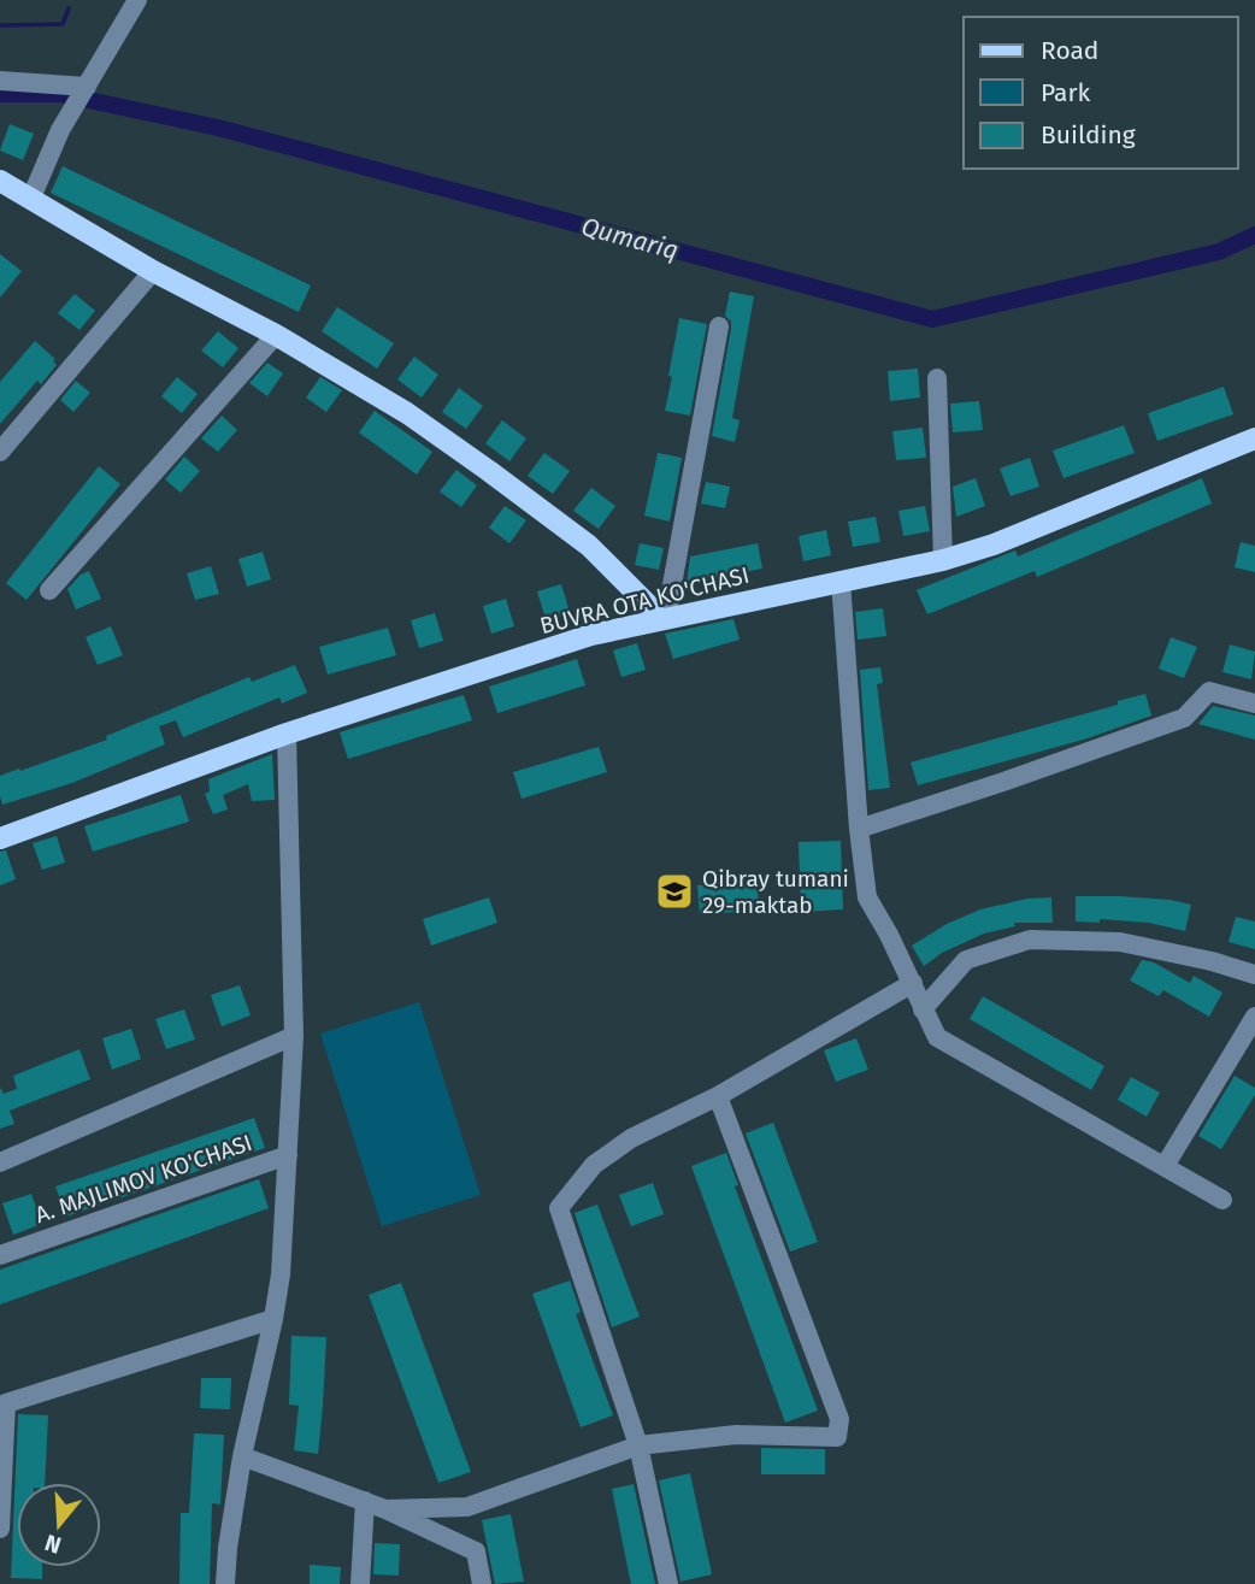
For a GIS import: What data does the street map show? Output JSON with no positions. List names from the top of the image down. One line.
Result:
{"streets":{"main road":["BUVRA OTA KO'CHASI"],"street":["A. MAJLIMOV KO'CHASI"]},"crossings":[["BUVRA OTA KO'CHASI","A. MAJLIMOV KO'CHASI"]],"water":["Qumariq"],"places":{"school or university":["Qibray tumani 29-maktab"]},"legend":["Road","Park","Building"],"north":"bottom"}
